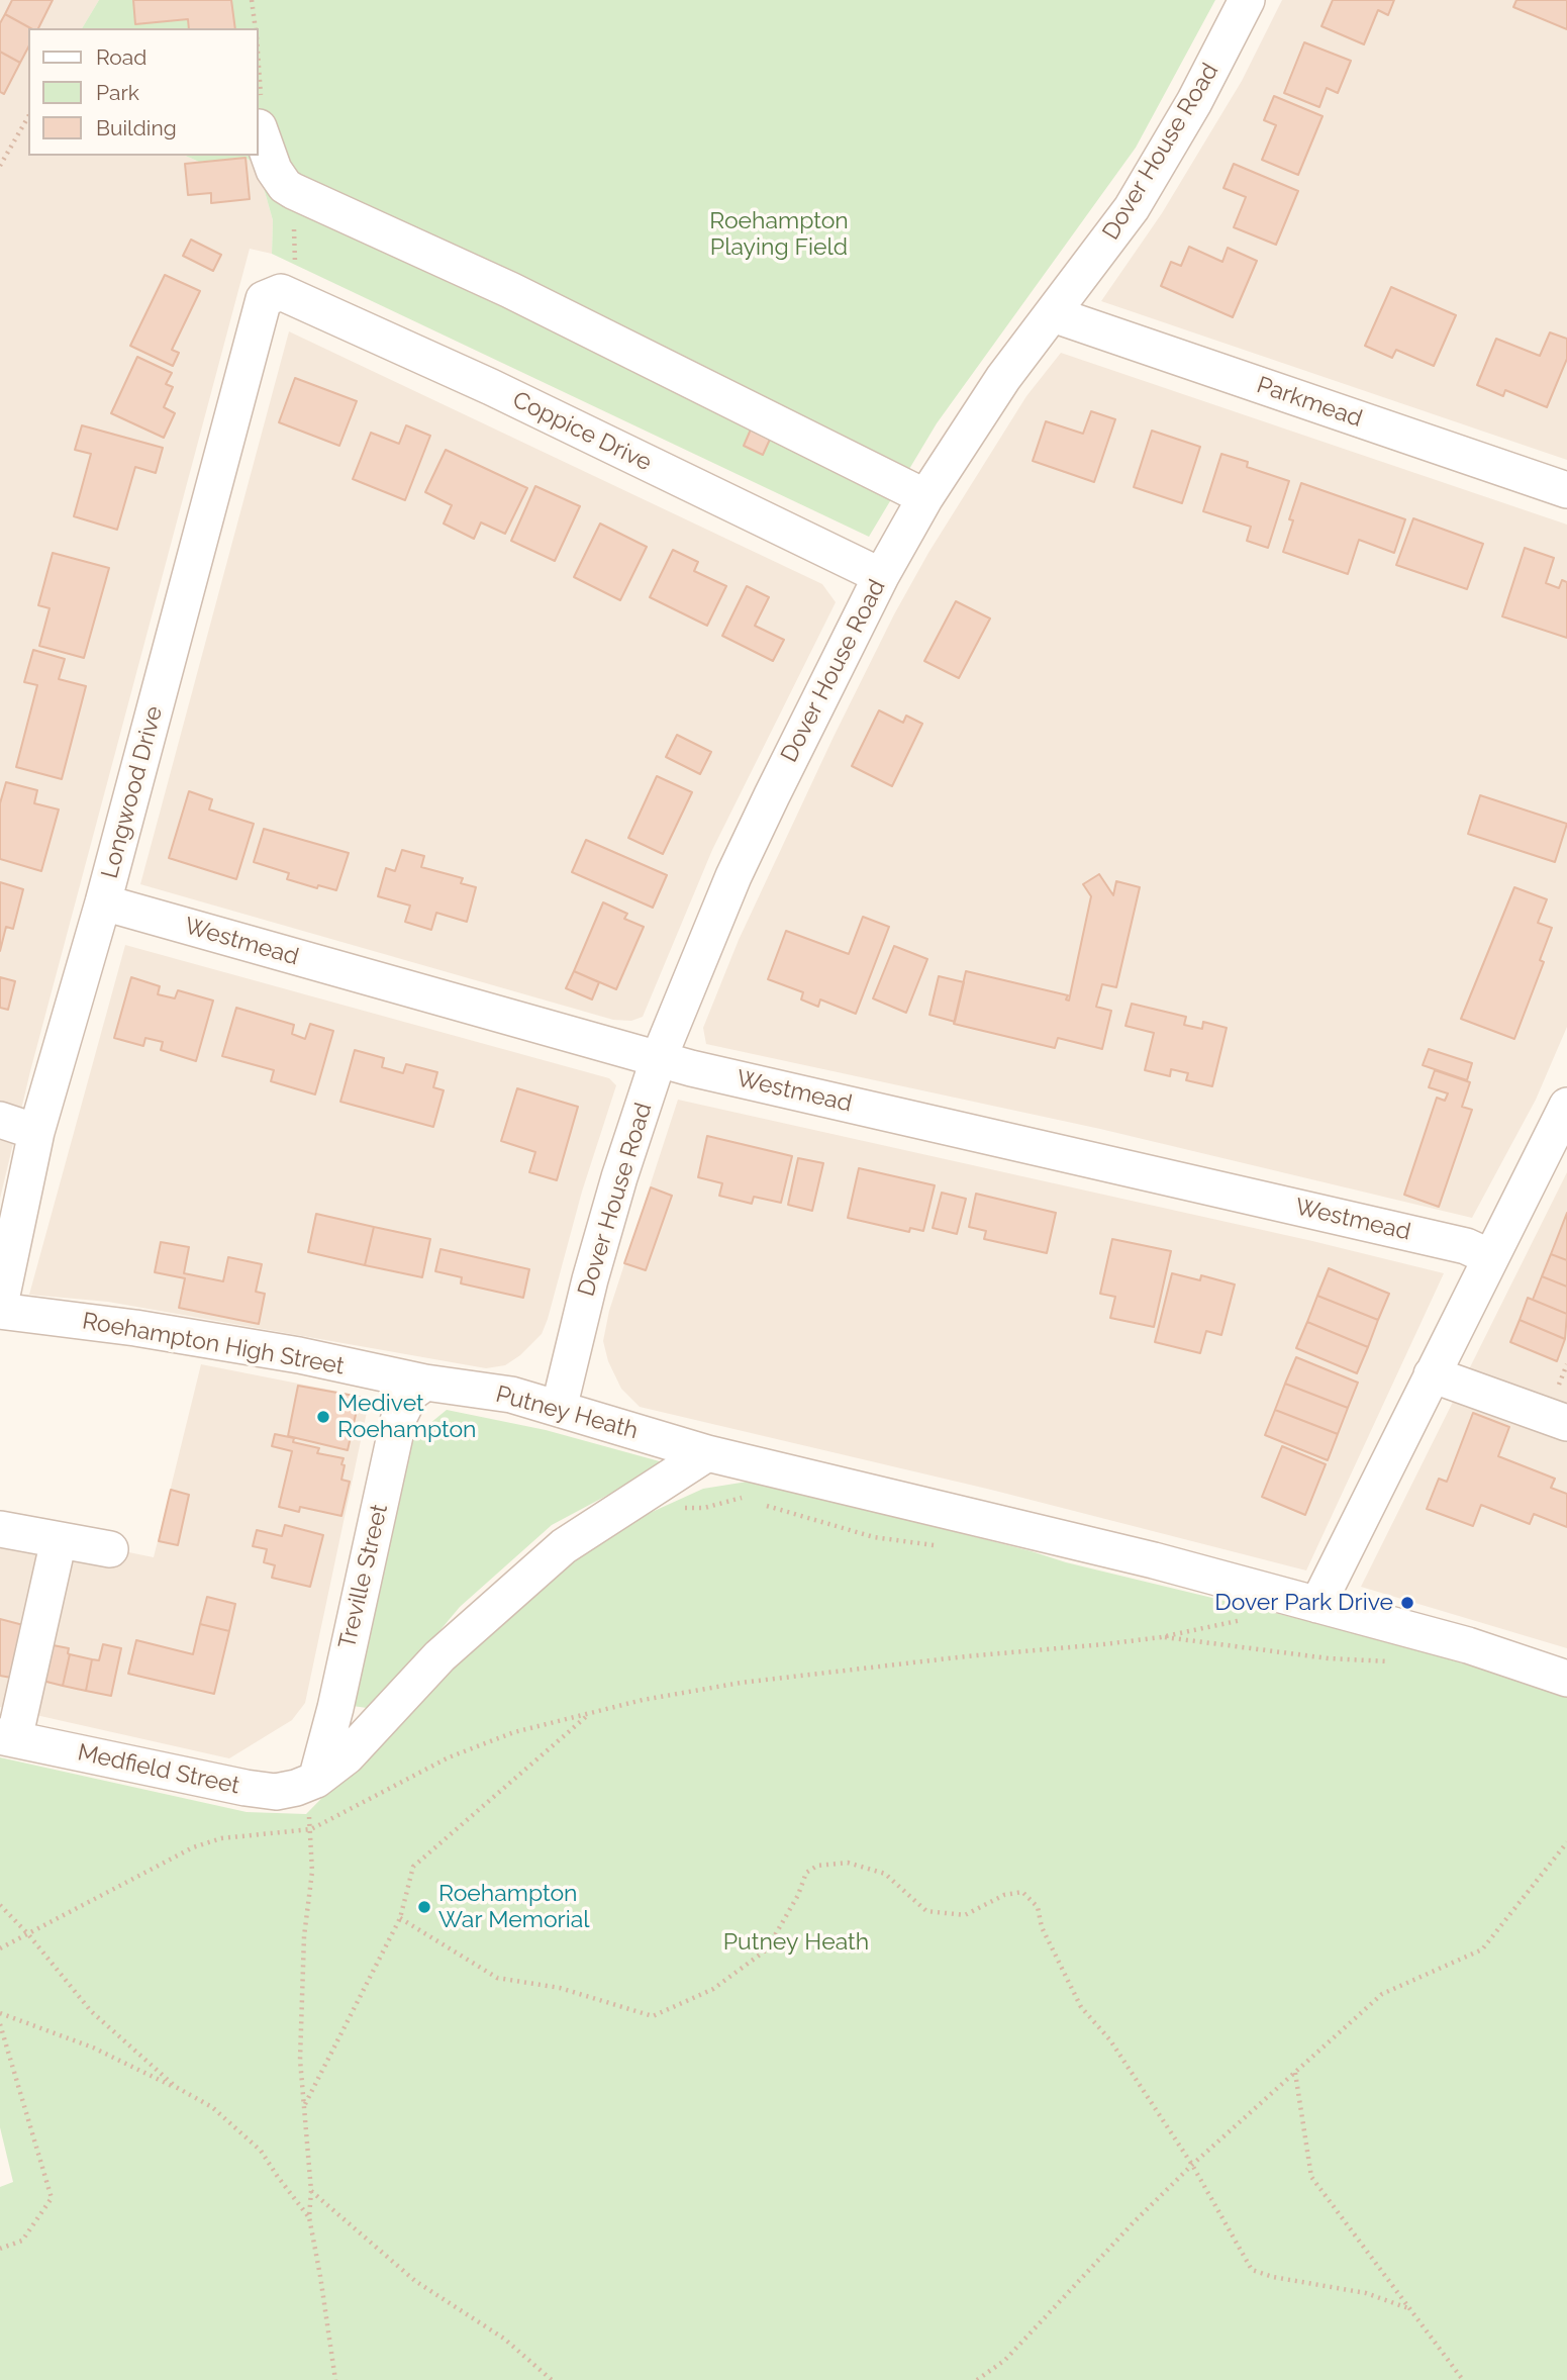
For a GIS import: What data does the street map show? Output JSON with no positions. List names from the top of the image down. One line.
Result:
{"streets":{"street":["Dover House Road","Parkmead","Coppice Drive","Longwood Drive","Westmead","Roehampton High Street","Putney Heath","Treville Street","Medfield Street"]},"crossings":[["Dover House Road","Parkmead"],["Dover House Road","Coppice Drive"],["Dover House Road","Westmead"],["Dover House Road","Putney Heath"],["Coppice Drive","Longwood Drive"],["Longwood Drive","Westmead"],["Roehampton High Street","Putney Heath"],["Roehampton High Street","Treville Street"],["Putney Heath","Treville Street"],["Putney Heath","Medfield Street"],["Treville Street","Medfield Street"]],"parks":["Roehampton Playing Field","Putney Heath"],"places":["Medivet Roehampton","Dover Park Drive","Roehampton War Memorial"],"legend":["Road","Park","Building"]}
